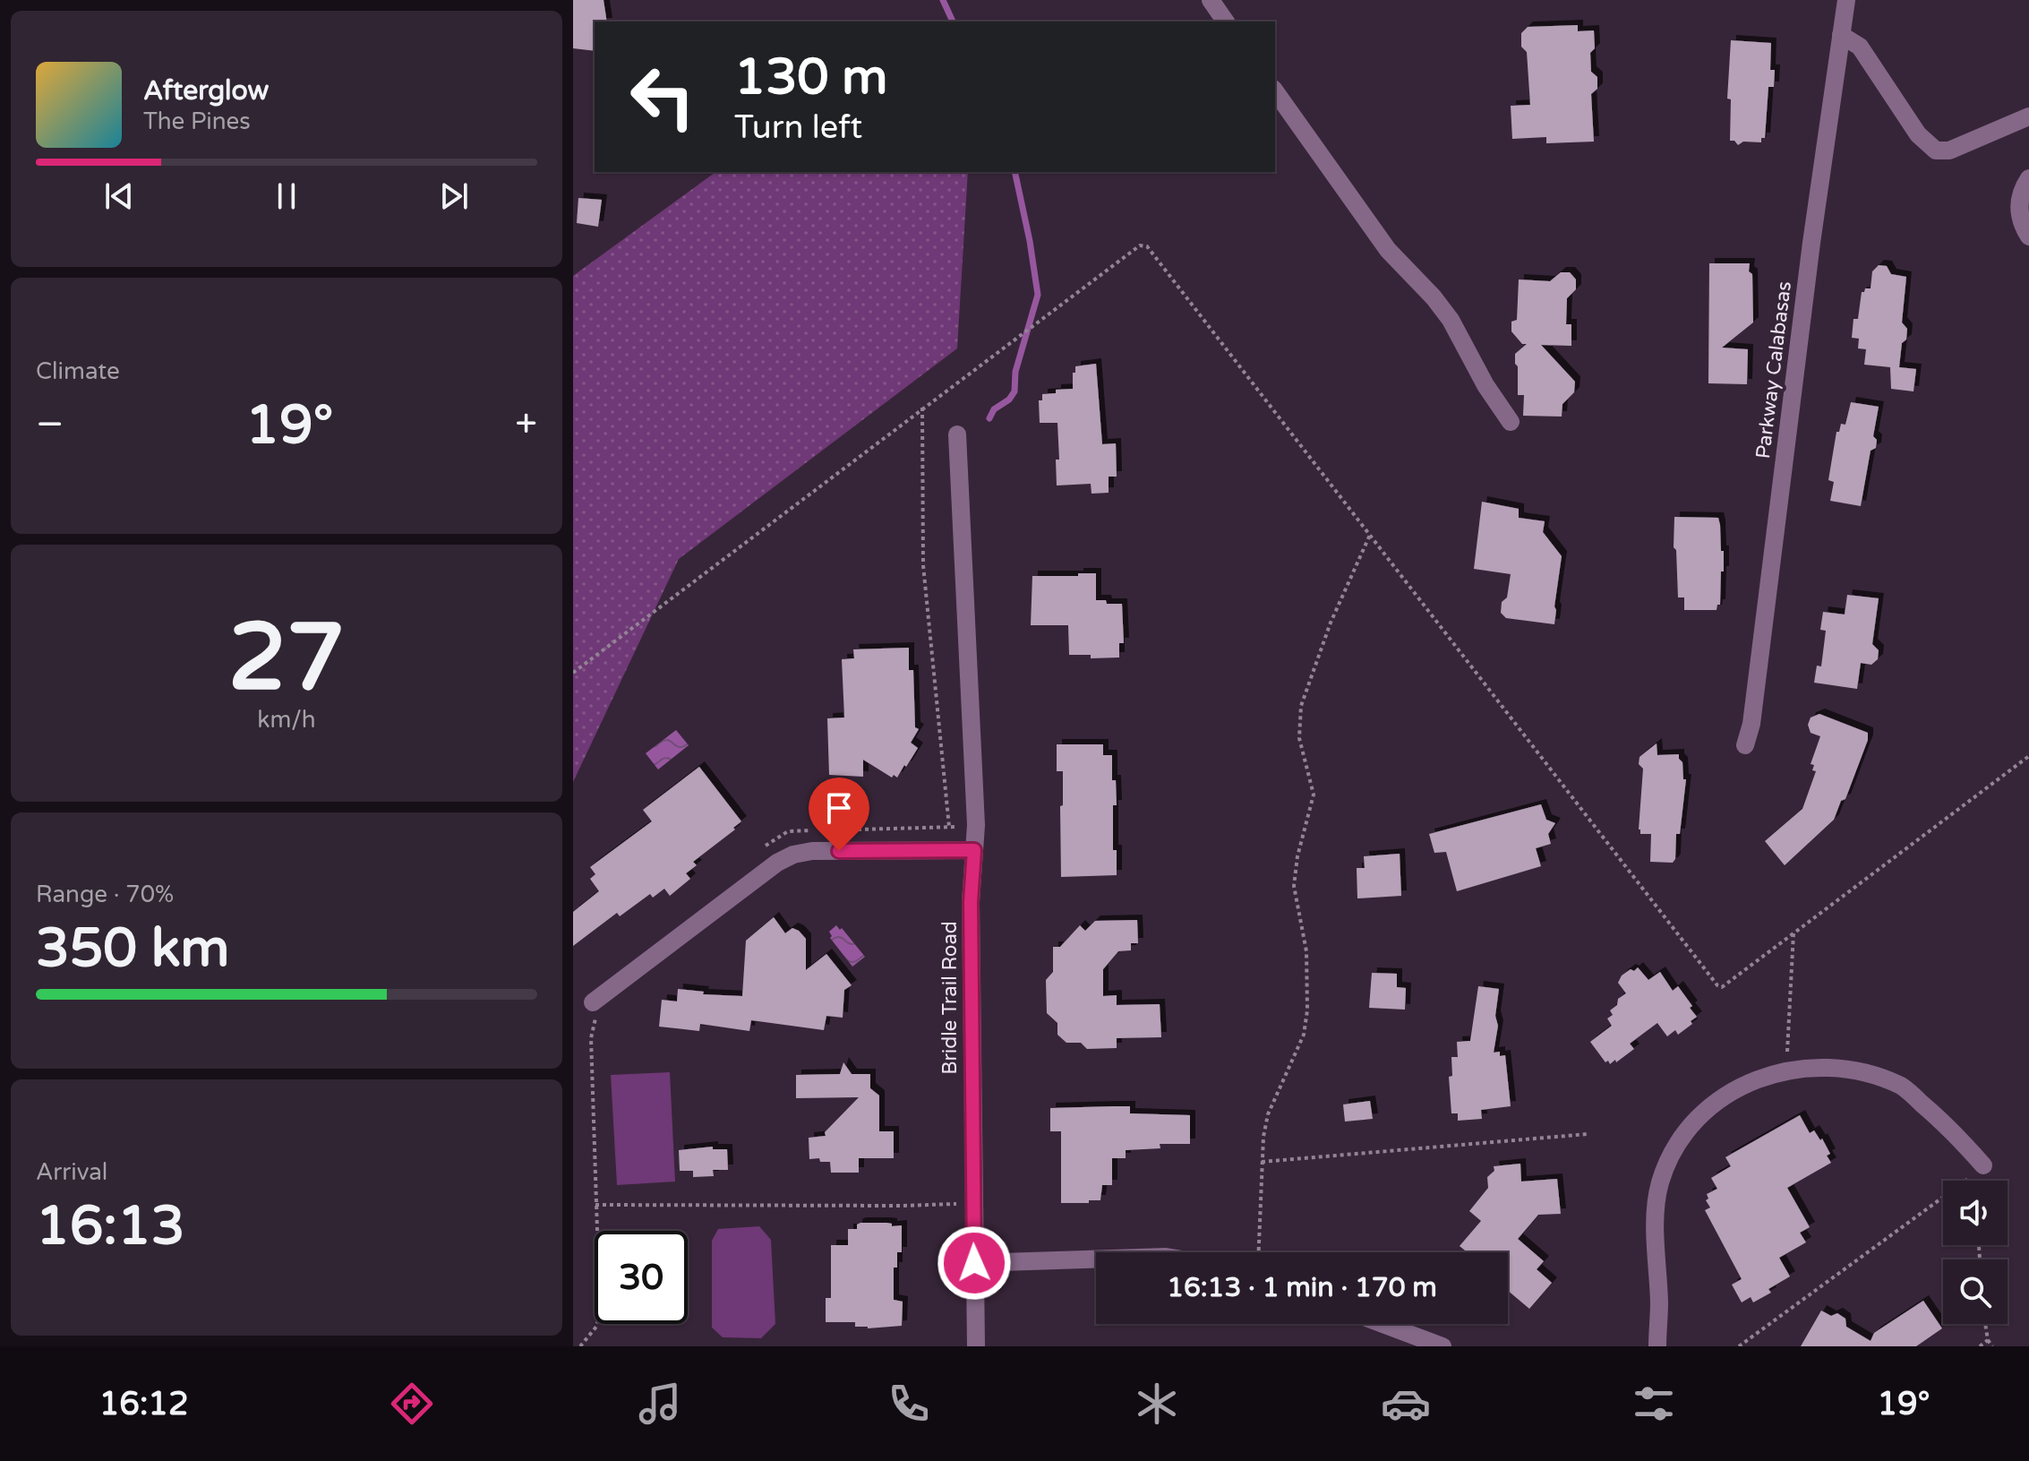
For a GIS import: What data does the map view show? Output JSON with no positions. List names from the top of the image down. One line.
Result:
{"streets":{"street":["Parkway Calabasas","Bridle Trail Road"]},"page":{"turn":["130 m","Turn left"],"song":["Afterglow","The Pines"],"tile":["Climate",["27","km/h"],["Range · 70%","350 km"],["Arrival","16:13"]],"heat":["−","19°","+"],"limit":"30","trip":"16:13 · 1 min · 170 m","tabs":["16:12","19°"]}}
